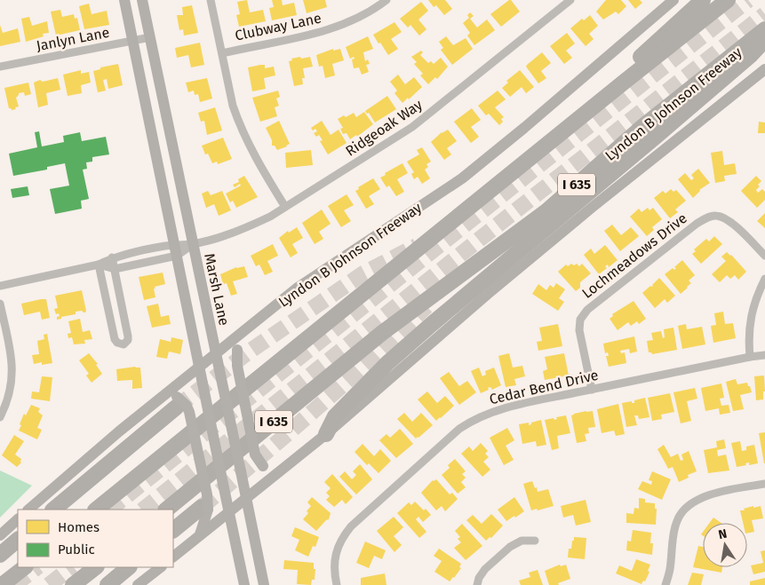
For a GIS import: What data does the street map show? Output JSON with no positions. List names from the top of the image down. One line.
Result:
{"streets":{"highway":["Lyndon B Johnson Freeway","I 635"],"main road":["Marsh Lane"],"street":["Clubway Lane","Janlyn Lane","Ridgeoak Way","Lochmeadows Drive","Cedar Bend Drive"]},"crossings":[["Janlyn Lane","Marsh Lane"],["Lyndon B Johnson Freeway","Marsh Lane"],["Ridgeoak Way","Marsh Lane"],["Lochmeadows Drive","Cedar Bend Drive"]],"legend":["Homes","Public"],"north":"top"}
